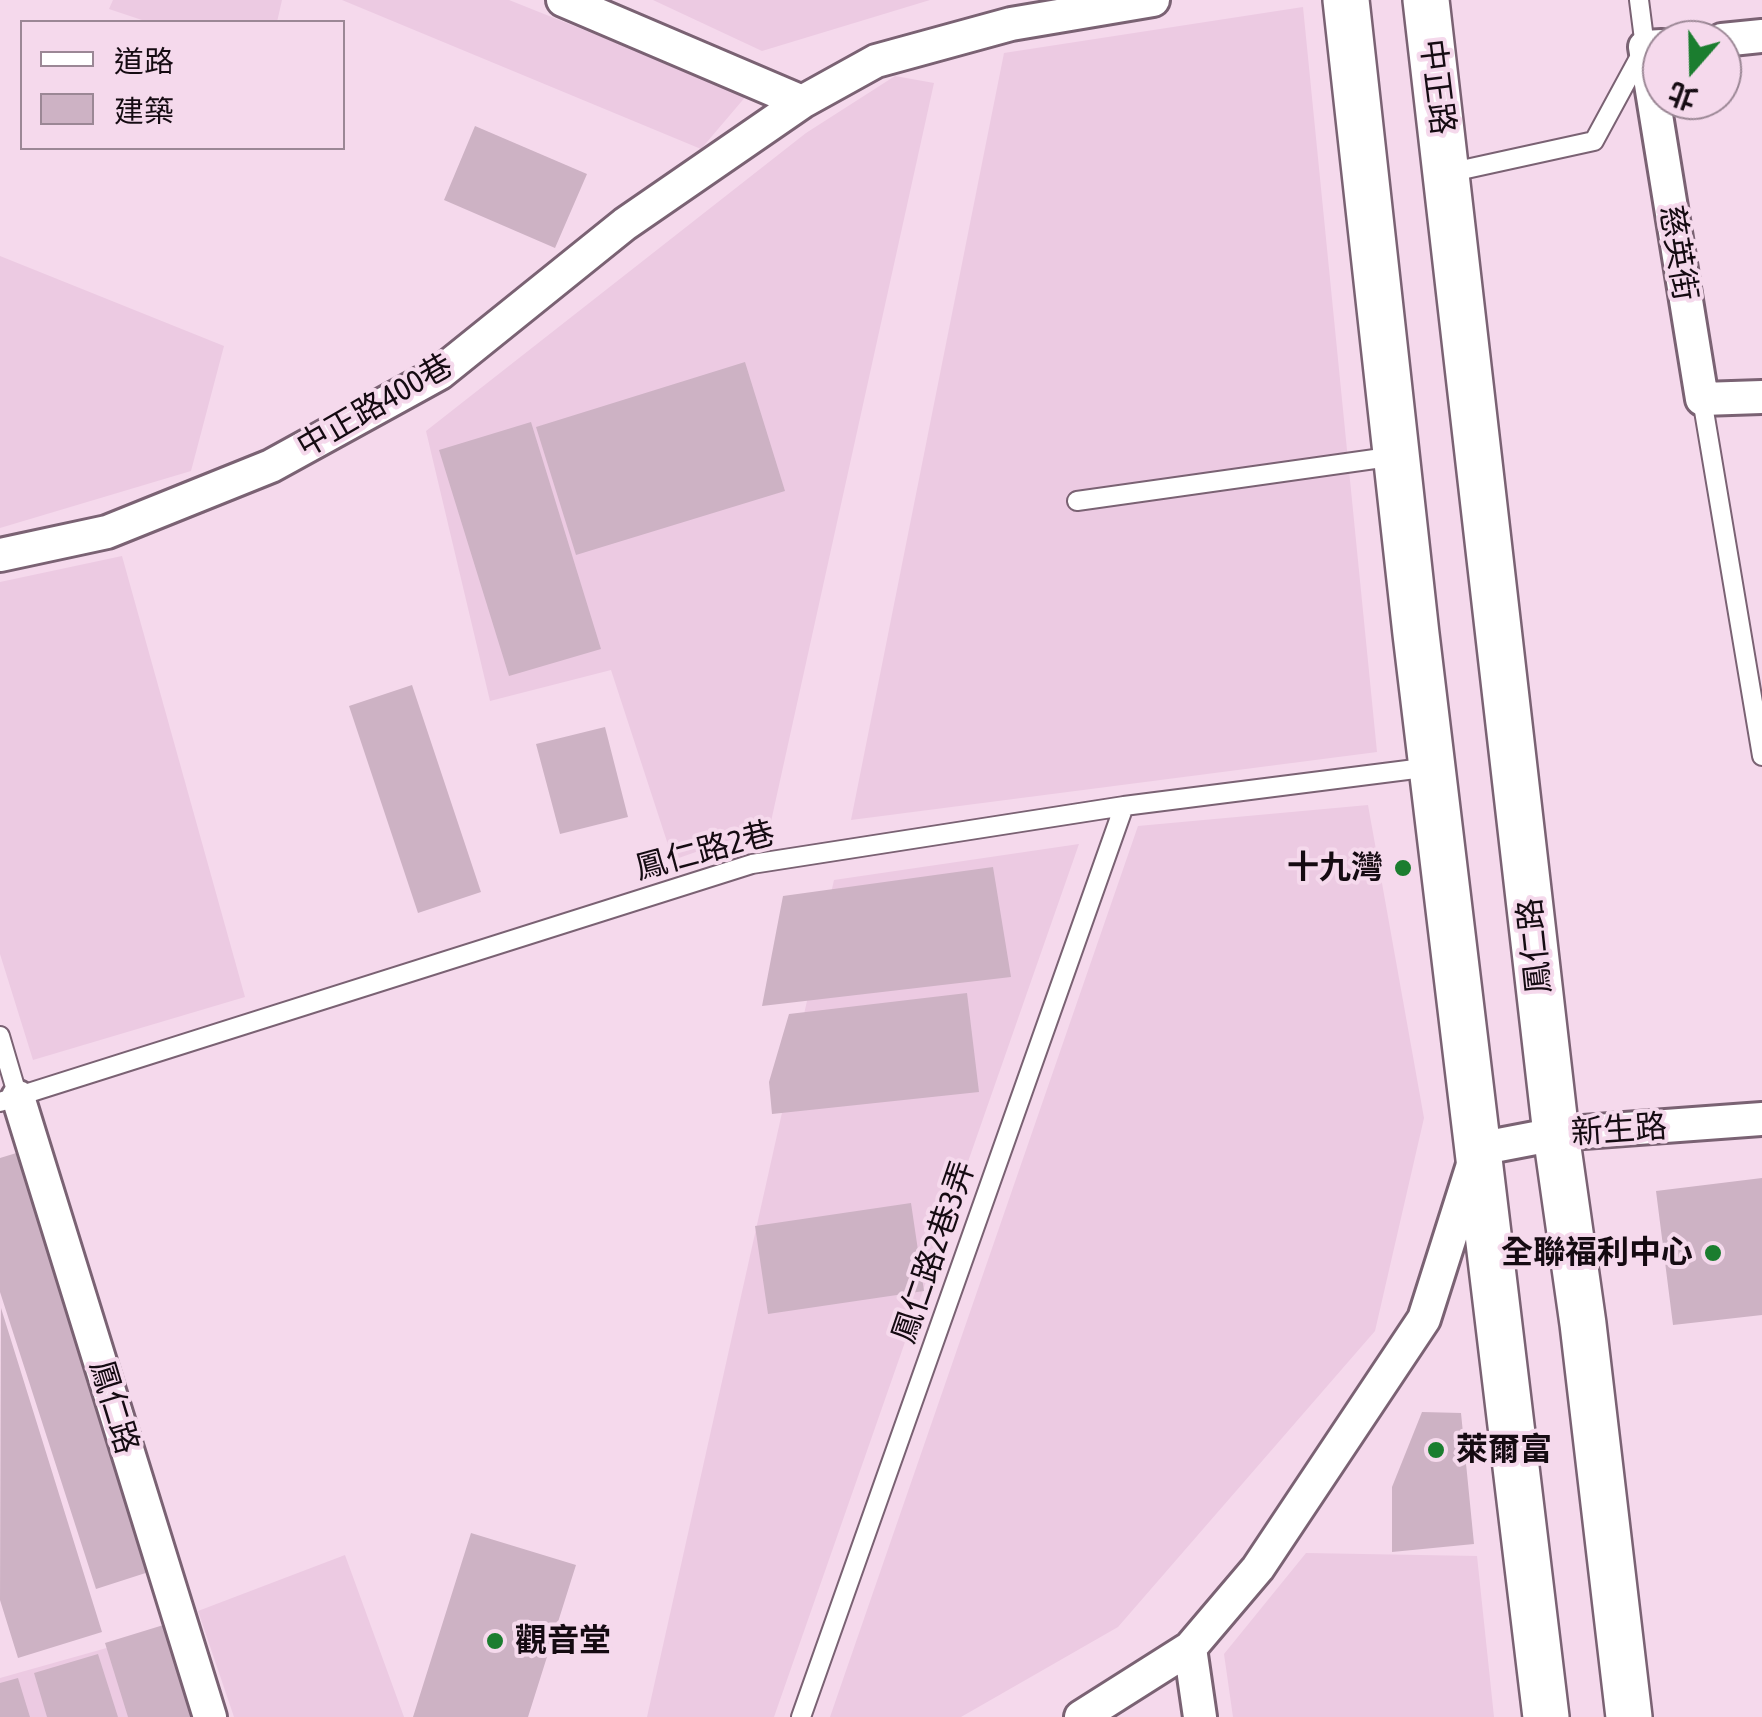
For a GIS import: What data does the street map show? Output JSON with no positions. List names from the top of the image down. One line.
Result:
{"streets":{"main road":["中正路","鳳仁路"],"street":["慈英街","中正路400巷","新生路"],"lane":["鳳仁路2巷","鳳仁路2巷3弄"]},"crossings":[["中正路","鳳仁路"],["鳳仁路2巷","鳳仁路"],["鳳仁路2巷","鳳仁路2巷3弄"],["鳳仁路","新生路"]],"places":["十九灣","全聯福利中心","萊爾富","觀音堂"],"legend":["道路","建築"],"north":"bottom"}
